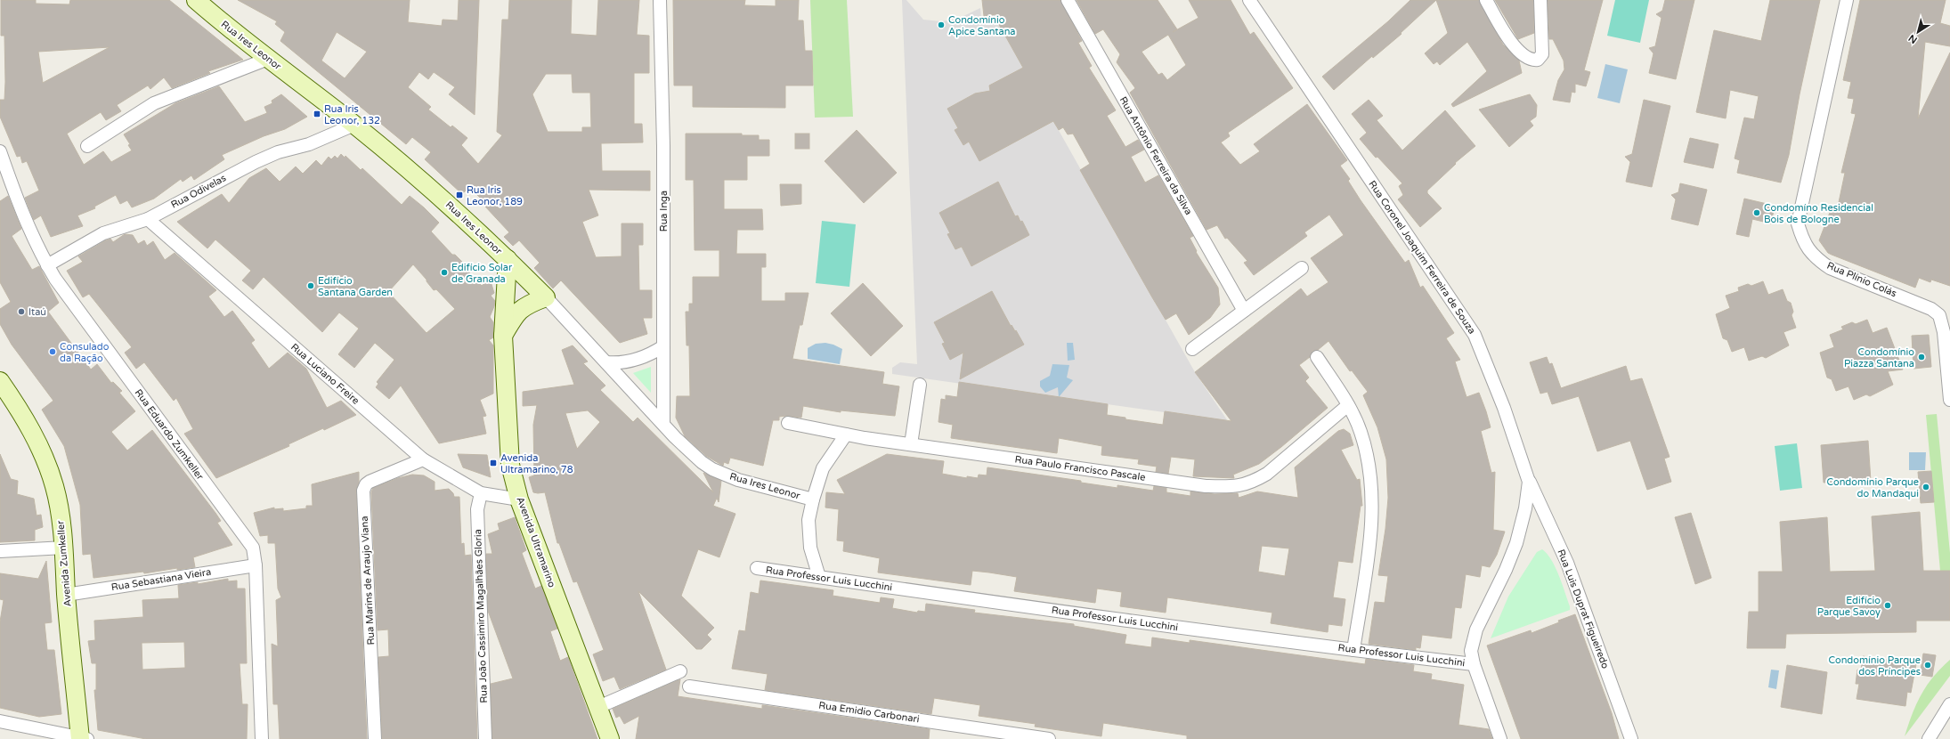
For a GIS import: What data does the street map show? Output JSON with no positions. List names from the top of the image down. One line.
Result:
{"streets":{"street":["Rua Ires Leonor","Rua Antônio Ferreira da Silva","Rua Odivelas","Rua Inga","Rua Coronel Joaquim Ferreira de Souza","Rua Plínio Colás","Rua Luciano Freire","Rua Eduardo Zumkeller","Rua Paulo Francisco Pascale","Avenida Ultramarino","Avenida Zumkeller","Rua Professor Luis Lucchini","Rua Sebastiana Vieira","Rua Marins de Araujo Viana","Rua Luis Duprat Figueiredo","Rua João Cassimiro Magalhães Gloria","Rua Emidio Carbonari"]},"crossings":[["Rua Ires Leonor","Rua Odivelas"],["Rua Ires Leonor","Rua Inga"],["Rua Ires Leonor","Avenida Ultramarino"],["Rua Odivelas","Rua Luciano Freire"],["Rua Odivelas","Rua Eduardo Zumkeller"],["Rua Coronel Joaquim Ferreira de Souza","Rua Professor Luis Lucchini"],["Rua Coronel Joaquim Ferreira de Souza","Rua Luis Duprat Figueiredo"],["Rua Luciano Freire","Avenida Ultramarino"],["Rua Luciano Freire","Rua Marins de Araujo Viana"],["Rua Luciano Freire","Rua João Cassimiro Magalhães Gloria"],["Rua Eduardo Zumkeller","Rua Sebastiana Vieira"],["Avenida Zumkeller","Rua Sebastiana Vieira"]],"places":{"other":["Condomínio Apice Santana","Condomíno Residencial Bois de Bologne","Edifício Solar de Granada","Edifício Santana Garden","Itaú","Consulado da Ração","Condomínio Piazza Santana","Condomínio Parque do Mandaqui","Edifício Parque Savoy","Condomínio Parque dos Príncipes"],"transit":["Rua Iris Leonor, 132","Rua Iris Leonor, 189","Avenida Ultramarino, 78"]},"north":"bottom left"}
